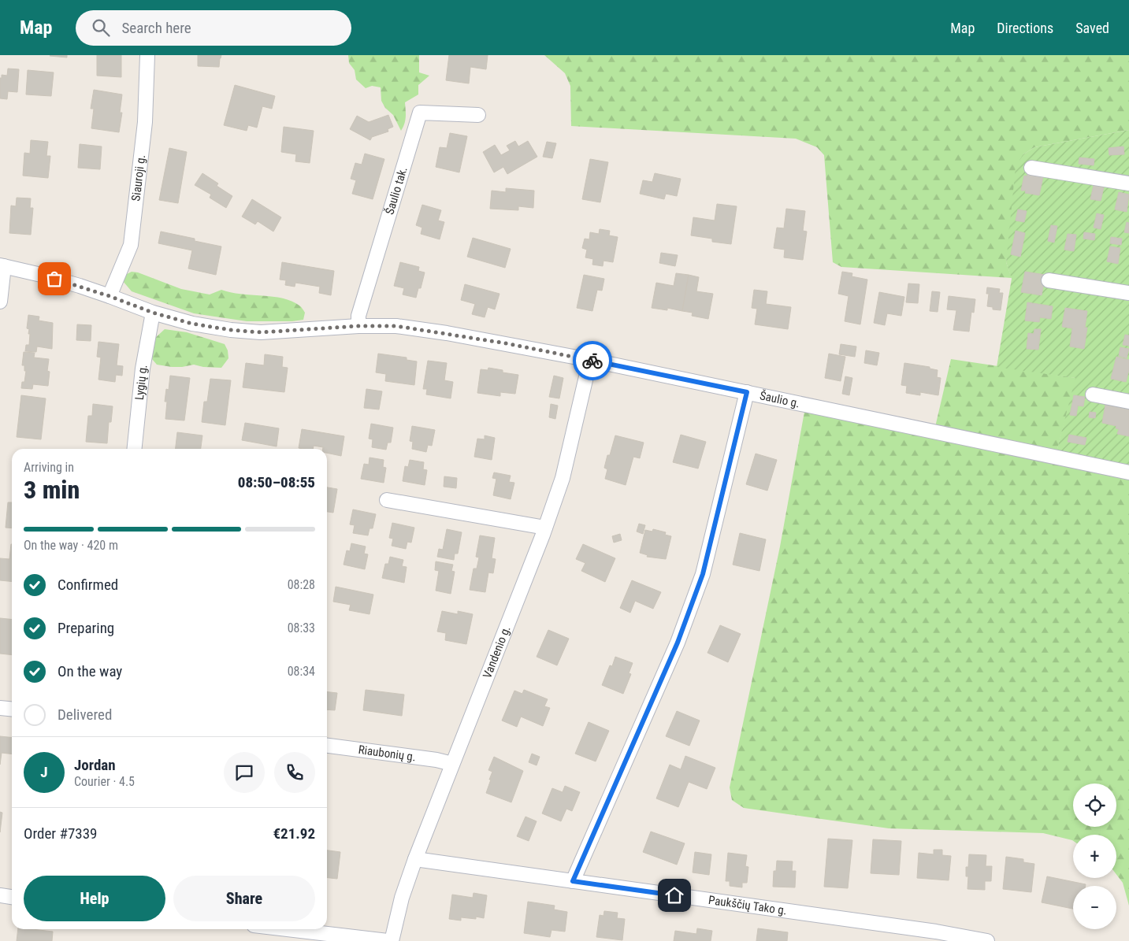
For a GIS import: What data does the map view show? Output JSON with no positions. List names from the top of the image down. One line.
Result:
{"streets":{"street":["Siauroji g.","Šaulio tak.","Lygių g.","Šaulio g.","Vandenio g.","Riaubonių g.","Paukščių Tako g."]},"crossings":[["Siauroji g.","Šaulio g."],["Šaulio tak.","Šaulio g."],["Lygių g.","Šaulio g."],["Šaulio g.","Vandenio g."],["Vandenio g.","Riaubonių g."],["Vandenio g.","Paukščių Tako g."]],"page":{"header":"Map","search":"Search here","nav":["Map","Directions","Saved"],"heading":["3 min","Arriving in","08:50–08:55"],"panel":["Jordan","Courier · 4.5","Order #7339","€21.92"],"bar":"On the way · 420 m","list":[["Confirmed","08:28"],["Preparing","08:33"],["On the way","08:34"],"Delivered"],"round":"J","map_buttons":["+","−"],"buttons":["Help","Share"]}}
